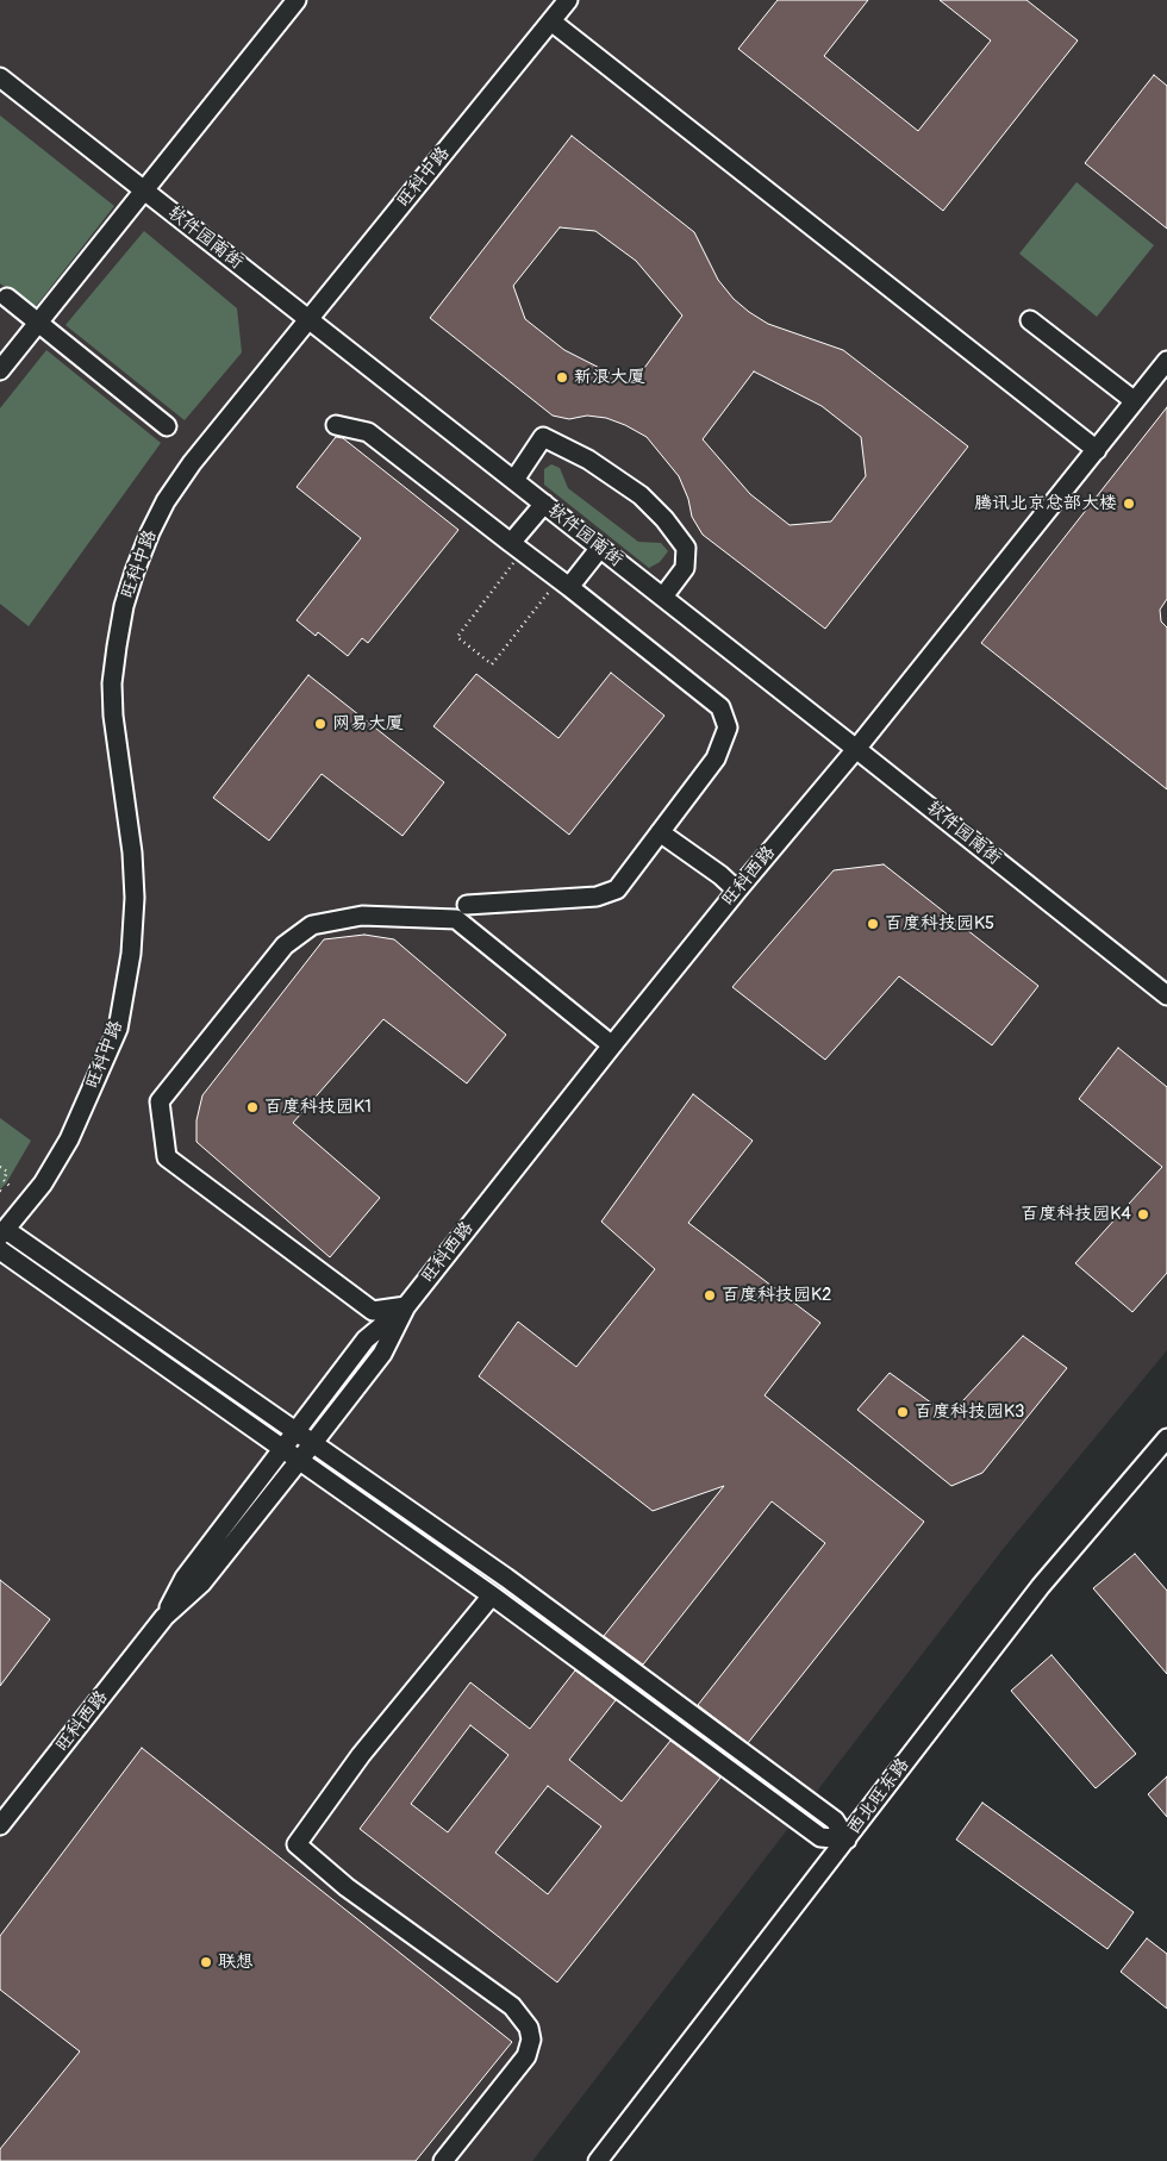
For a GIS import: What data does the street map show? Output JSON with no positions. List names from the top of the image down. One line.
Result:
{"streets":{"street":["旺科中路","软件园南街","旺科西路","西北旺东路"]},"crossings":[["旺科中路","软件园南街"],["软件园南街","旺科西路"]],"places":["新浪大厦","腾讯北京总部大楼","网易大厦","百度科技园K5","百度科技园K1","百度科技园K4","百度科技园K2","百度科技园K3","联想"]}
